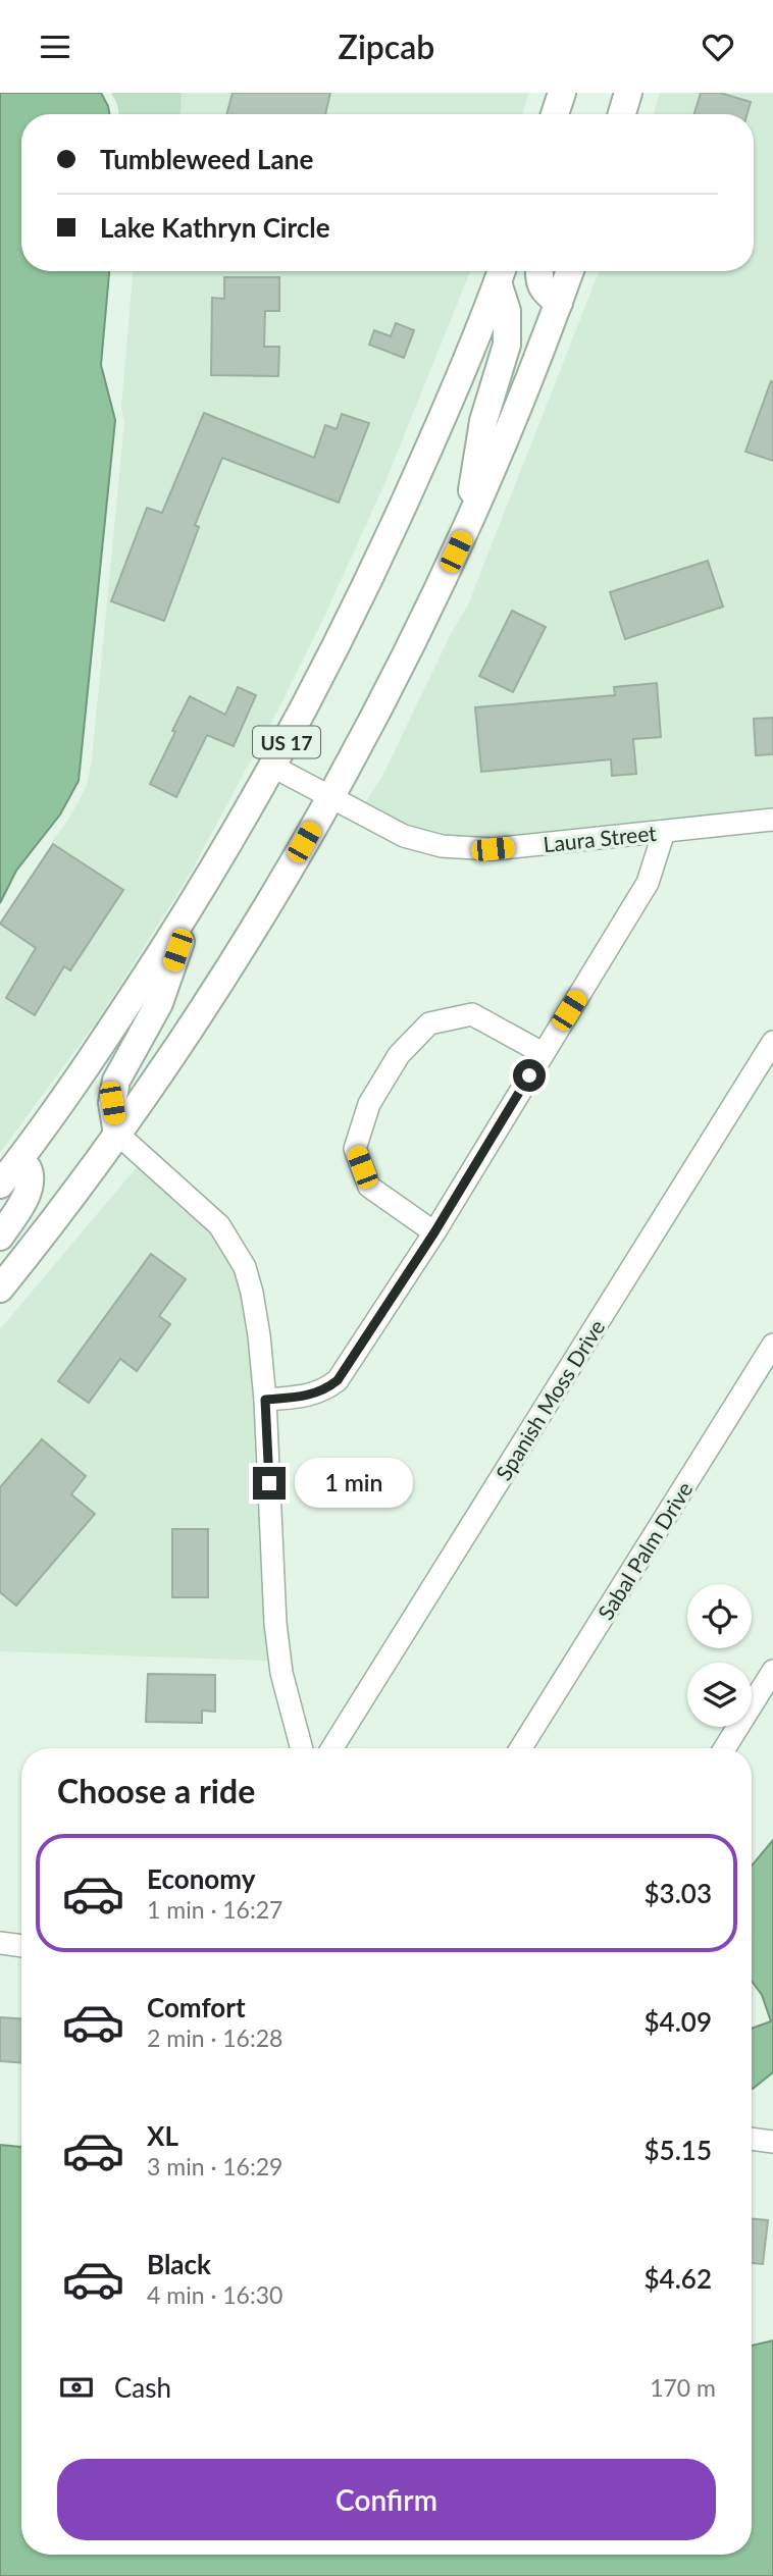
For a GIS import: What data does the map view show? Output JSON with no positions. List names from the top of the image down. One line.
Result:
{"streets":{"main road":["US 17"],"street":["Laura Street","Spanish Moss Drive","Sabal Palm Drive"]},"crossings":[["US 17","Laura Street"]],"page":{"header":"Zipcab","banner":["Tumbleweed Lane","Lake Kathryn Circle"],"bubble":"1 min","heading":"Choose a ride","list":[{"name":"Economy","note":"1 min · 16:27","value":"$3.03"},{"name":"Comfort","note":"2 min · 16:28","value":"$4.09"},{"name":"XL","note":"3 min · 16:29","value":"$5.15"},{"name":"Black","note":"4 min · 16:30","value":"$4.62"}],"pay":["Cash","170 m"],"buttons":"Confirm"}}
